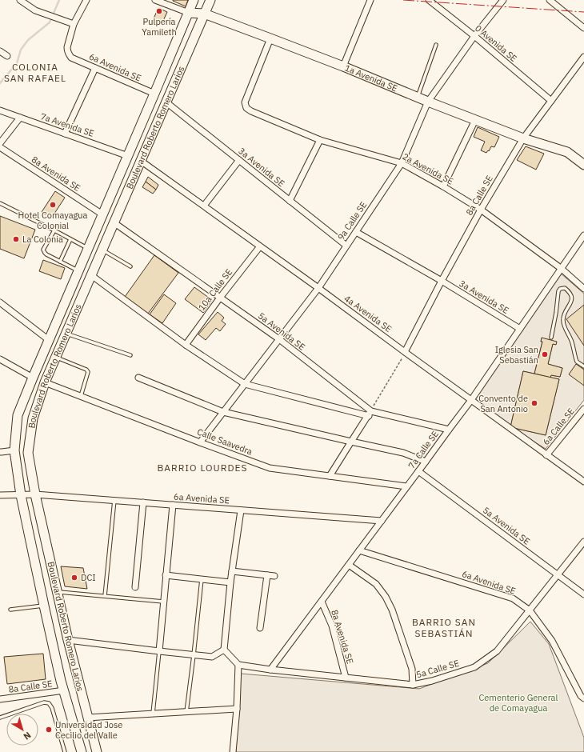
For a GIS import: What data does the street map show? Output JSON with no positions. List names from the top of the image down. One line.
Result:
{"streets":{"main road":["1a Avenida SE","Boulevard Roberto Romero Larios"],"street":["0 Avenida SE","6a Avenida SE","7a Avenida SE","3a Avenida SE","2a Avenida SE","8a Avenida SE","8a Calle SE","9a Calle SE","10a Calle SE","4a Avenida SE","5a Avenida SE","6a Calle SE","Calle Saavedra","7a Calle SE","5a Calle SE"]},"crossings":[["0 Avenida SE","8a Calle SE"],["0 Avenida SE","9a Calle SE"],["6a Avenida SE","Boulevard Roberto Romero Larios"],["6a Avenida SE","7a Calle SE"],["6a Avenida SE","5a Calle SE"],["1a Avenida SE","Boulevard Roberto Romero Larios"],["1a Avenida SE","2a Avenida SE"],["1a Avenida SE","8a Calle SE"],["1a Avenida SE","9a Calle SE"],["7a Avenida SE","Boulevard Roberto Romero Larios"],["Boulevard Roberto Romero Larios","3a Avenida SE"],["Boulevard Roberto Romero Larios","8a Avenida SE"],["Boulevard Roberto Romero Larios","8a Calle SE"],["Boulevard Roberto Romero Larios","4a Avenida SE"],["Boulevard Roberto Romero Larios","5a Avenida SE"],["Boulevard Roberto Romero Larios","Calle Saavedra"],["3a Avenida SE","8a Calle SE"],["3a Avenida SE","9a Calle SE"],["3a Avenida SE","7a Calle SE"],["2a Avenida SE","8a Calle SE"],["2a Avenida SE","9a Calle SE"],["2a Avenida SE","7a Calle SE"],["8a Avenida SE","7a Calle SE"],["8a Avenida SE","5a Calle SE"],["8a Calle SE","4a Avenida SE"],["9a Calle SE","4a Avenida SE"],["9a Calle SE","5a Avenida SE"],["9a Calle SE","Calle Saavedra"],["10a Calle SE","4a Avenida SE"],["10a Calle SE","5a Avenida SE"],["4a Avenida SE","6a Calle SE"],["4a Avenida SE","7a Calle SE"],["5a Avenida SE","7a Calle SE"],["5a Avenida SE","5a Calle SE"],["Calle Saavedra","7a Calle SE"],["7a Calle SE","5a Calle SE"]],"districts":["COLONIA SAN RAFAEL","BARRIO LOURDES","BARRIO SAN SEBASTIÁN"],"parks":["Cementerio General de Comayagua"],"places":["Pulpería Yamileth","Hotel Comayagua Colonial","La Colonia","Iglesia San Sebastián","Convento de San Antonio","DCI","Universidad Jose Cecilio del Valle"],"north":"bottom right"}
